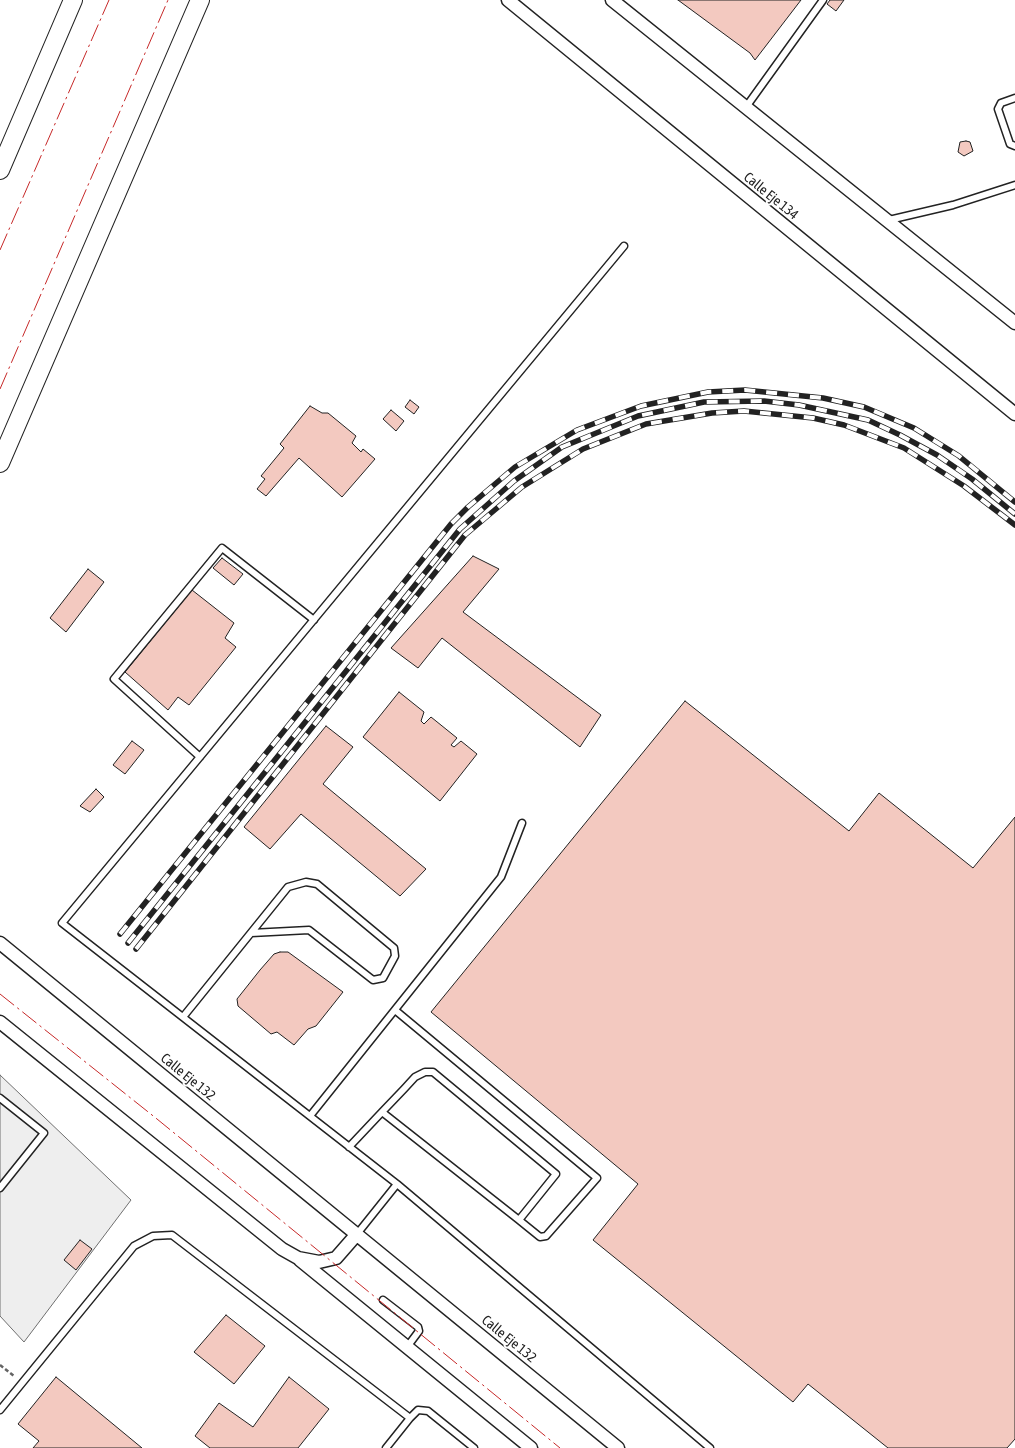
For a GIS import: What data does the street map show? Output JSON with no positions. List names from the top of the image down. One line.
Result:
{"streets":{"street":["Calle Eje 134","Calle Eje 132"]}}
